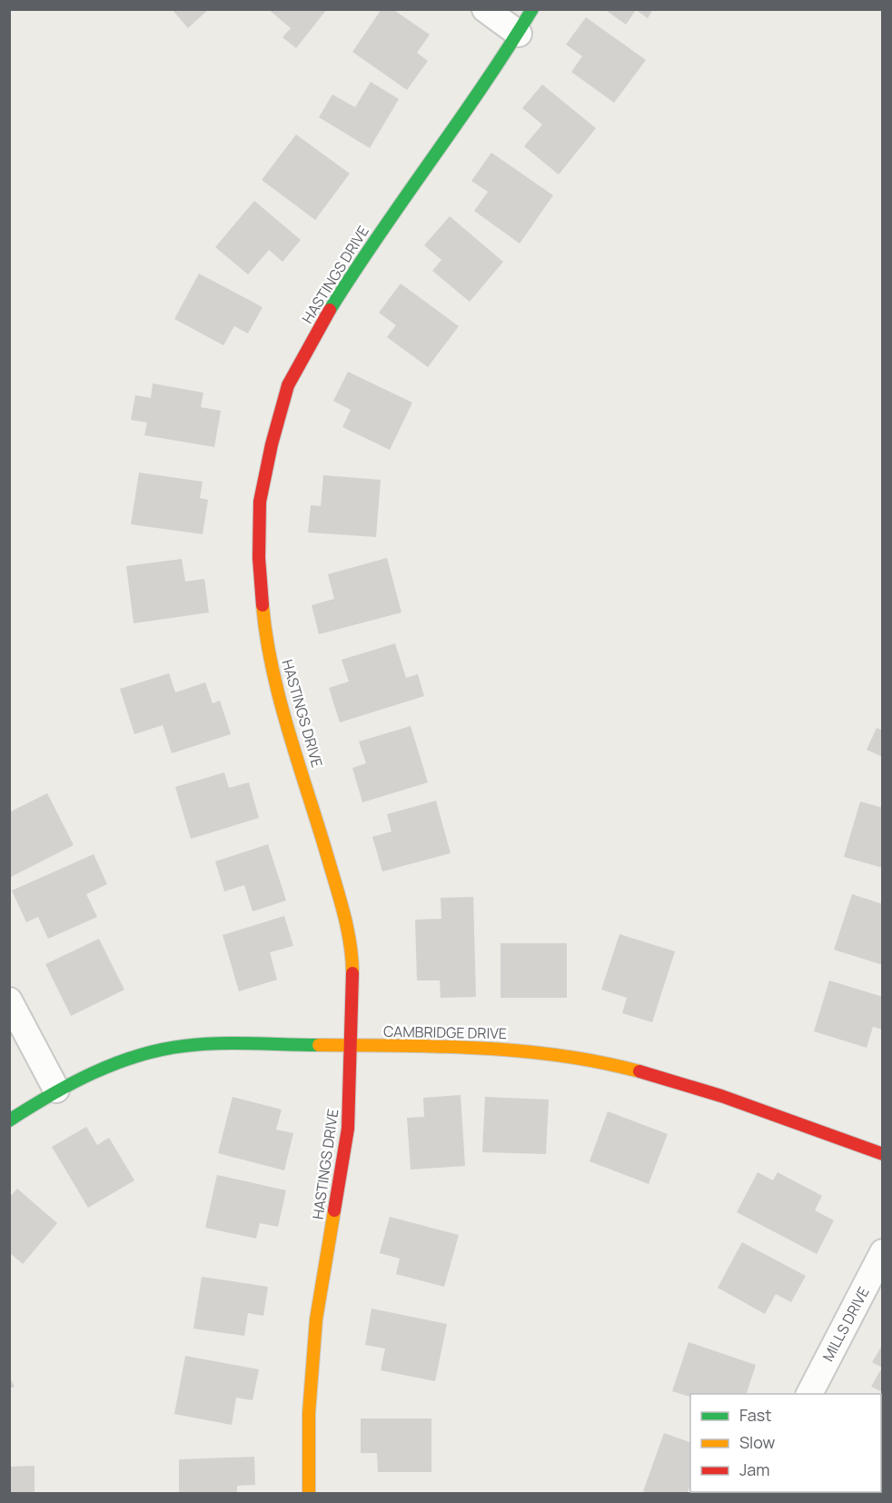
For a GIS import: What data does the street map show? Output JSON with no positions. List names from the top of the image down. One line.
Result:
{"streets":{"street":["HASTINGS DRIVE","CAMBRIDGE DRIVE","MILLS DRIVE"]},"crossings":[["HASTINGS DRIVE","CAMBRIDGE DRIVE"]],"legend":["Fast","Slow","Jam"]}
